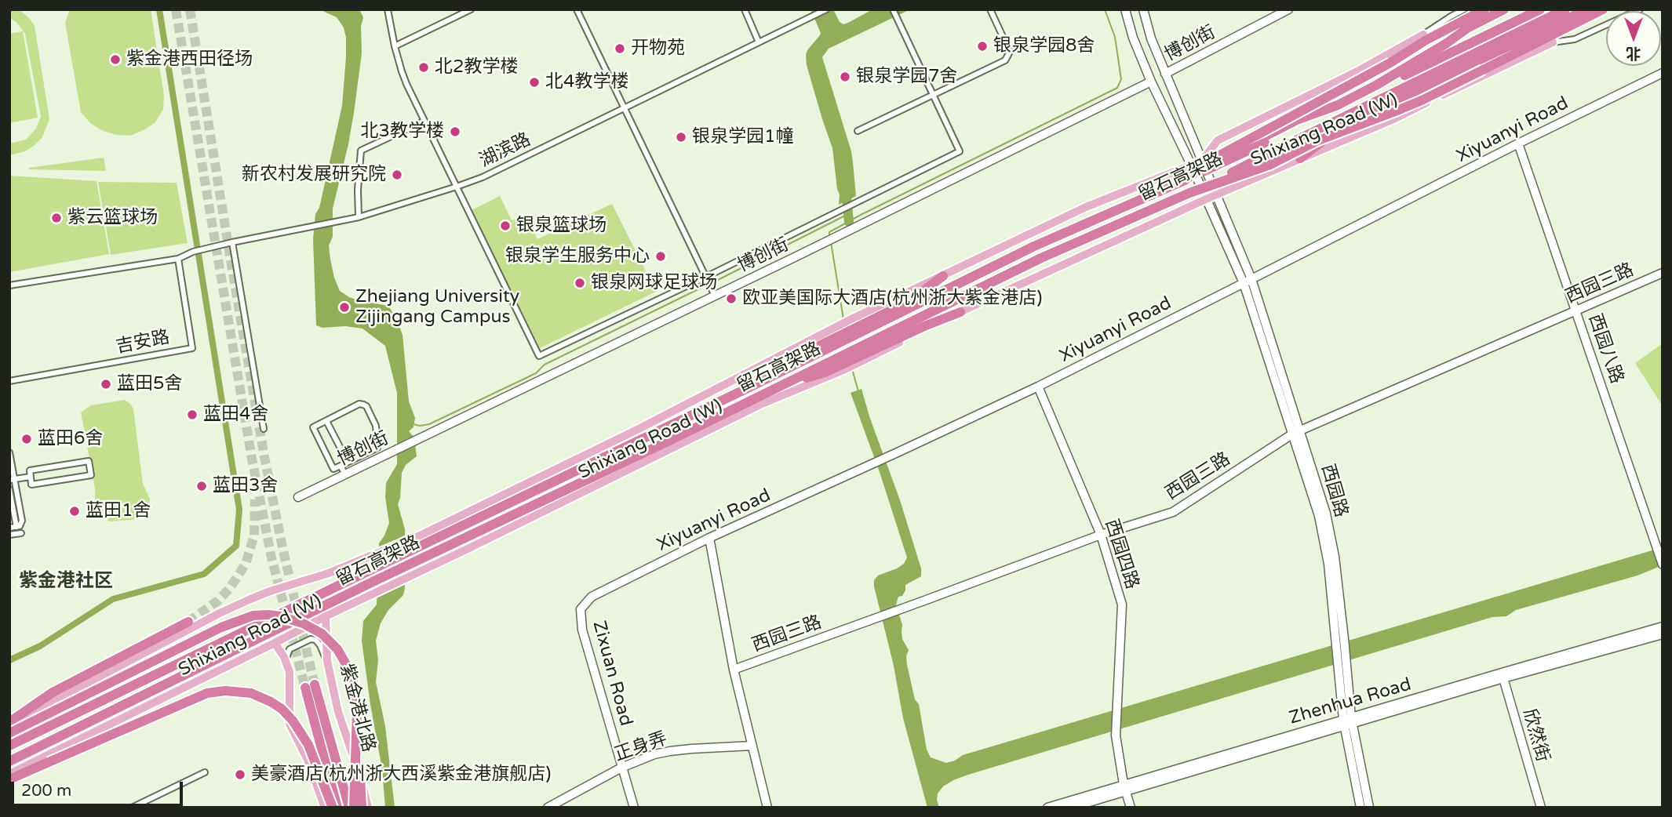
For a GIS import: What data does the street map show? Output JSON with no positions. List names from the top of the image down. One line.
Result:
{"streets":{"highway":["留石高架路"],"main road":["Shixiang Road (W)","紫金港北路"],"street":["博创街","Xiyuanyi Road","湖滨路","西园三路","吉安路","西园八路","西园路","西园四路","Zixuan Road","Zhenhua Road","欣然街","正身弄"]},"crossings":[["博创街","西园路"],["Shixiang Road (W)","留石高架路"],["Shixiang Road (W)","西园路"],["Shixiang Road (W)","紫金港北路"],["Xiyuanyi Road","西园八路"],["Xiyuanyi Road","西园路"],["Xiyuanyi Road","西园四路"],["Xiyuanyi Road","Zixuan Road"],["湖滨路","吉安路"],["西园三路","西园八路"],["西园三路","西园路"],["西园三路","西园四路"],["西园路","Zhenhua Road"],["西园四路","Zhenhua Road"],["Zixuan Road","正身弄"],["Zhenhua Road","欣然街"]],"districts":["紫金港社区"],"places":["银泉学园8舍","开物苑","紫金港西田径场","北2教学楼","银泉学园7舍","北4教学楼","北3教学楼","银泉学园1幢","新农村发展研究院","紫云篮球场","银泉篮球场","银泉学生服务中心","银泉网球足球场","欧亚美国际大酒店(杭州浙大紫金港店)","Zhejiang University Zijingang Campus","蓝田5舍","蓝田4舍","蓝田6舍","蓝田3舍","蓝田1舍","美豪酒店(杭州浙大西溪紫金港旗舰店)"],"scale_bar":"200 m","north":"bottom"}
